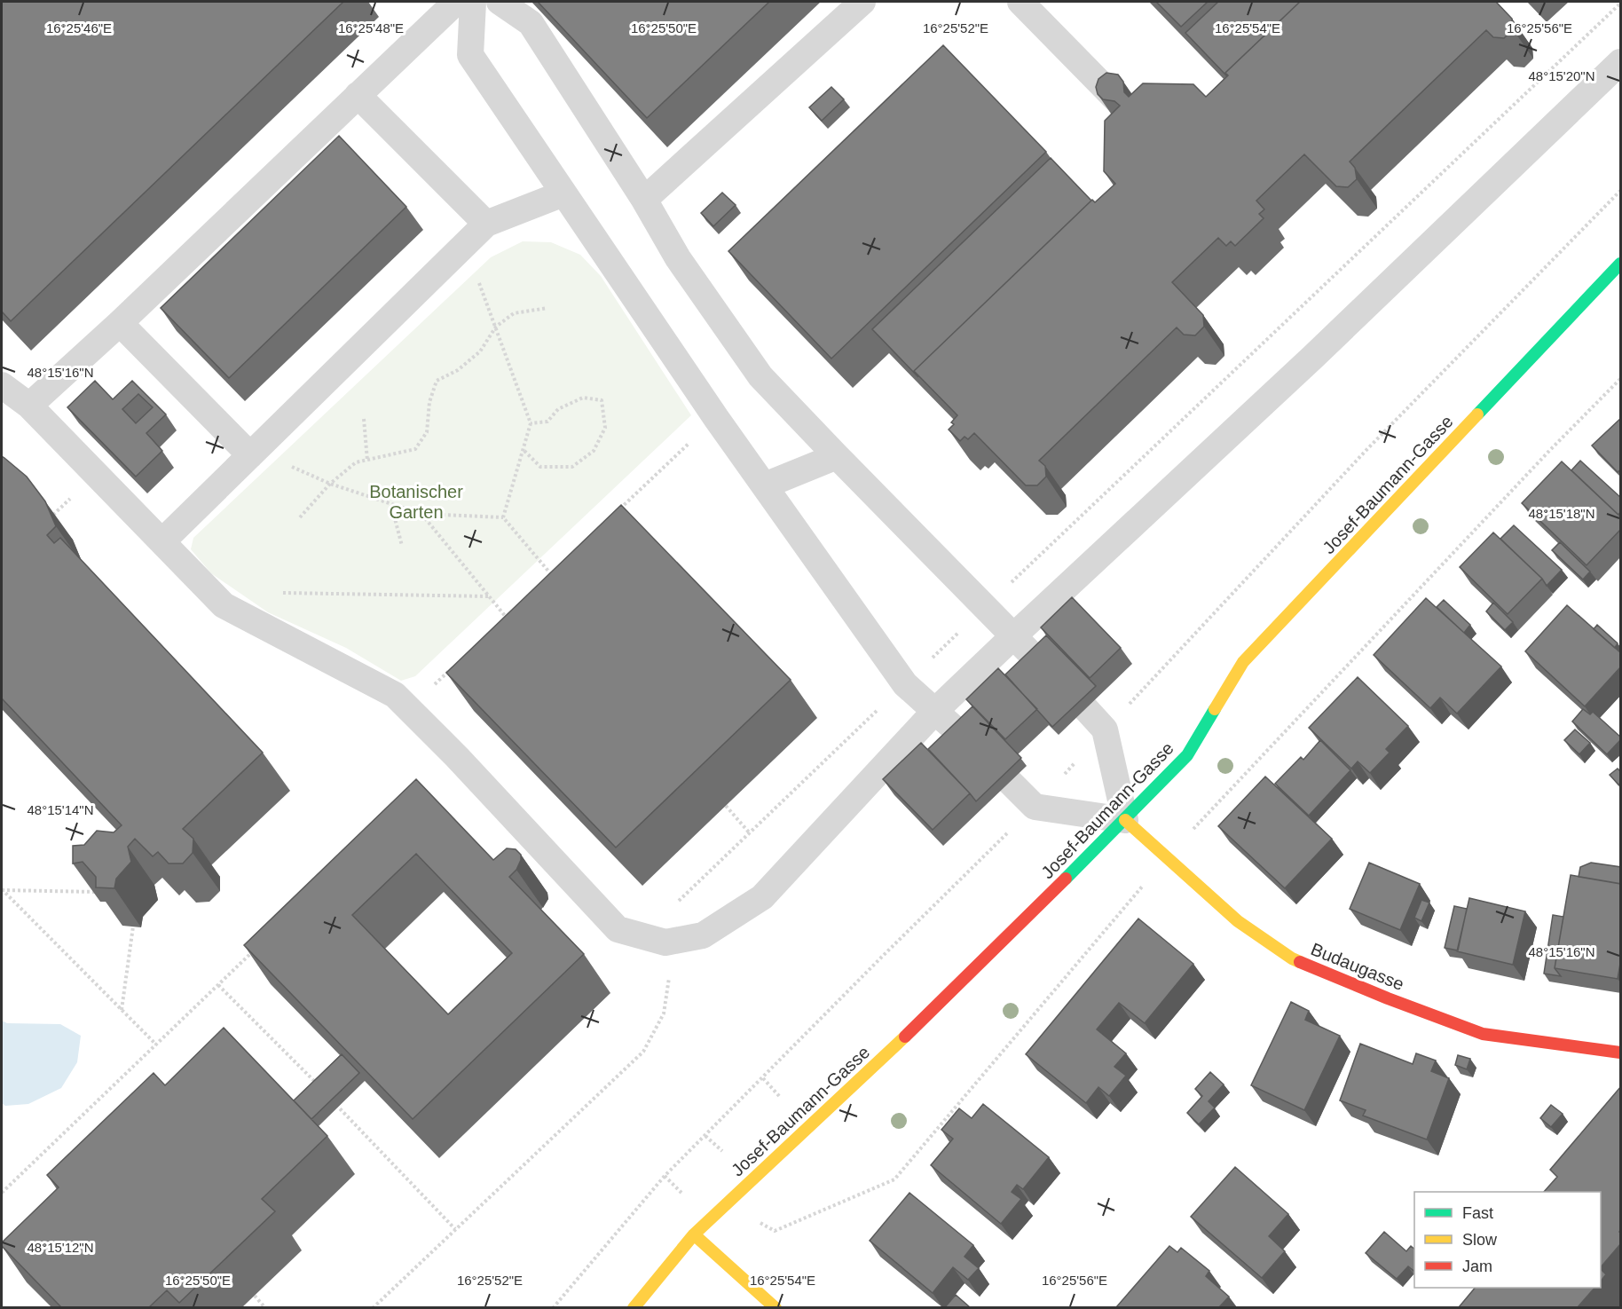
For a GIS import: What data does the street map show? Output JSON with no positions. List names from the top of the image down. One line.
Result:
{"streets":{"street":["Josef-Baumann-Gasse","Budaugasse"]},"crossings":[["Josef-Baumann-Gasse","Budaugasse"]],"parks":["Botanischer Garten"],"legend":["Fast","Slow","Jam"],"coordinates":["16°25'48\"E","16°25'54\"E","16°25'46\"E","16°25'50\"E","16°25'52\"E","16°25'56\"E","48°15'20\"N","48°15'16\"N","48°15'18\"N","48°15'14\"N","48°15'12\"N"]}
